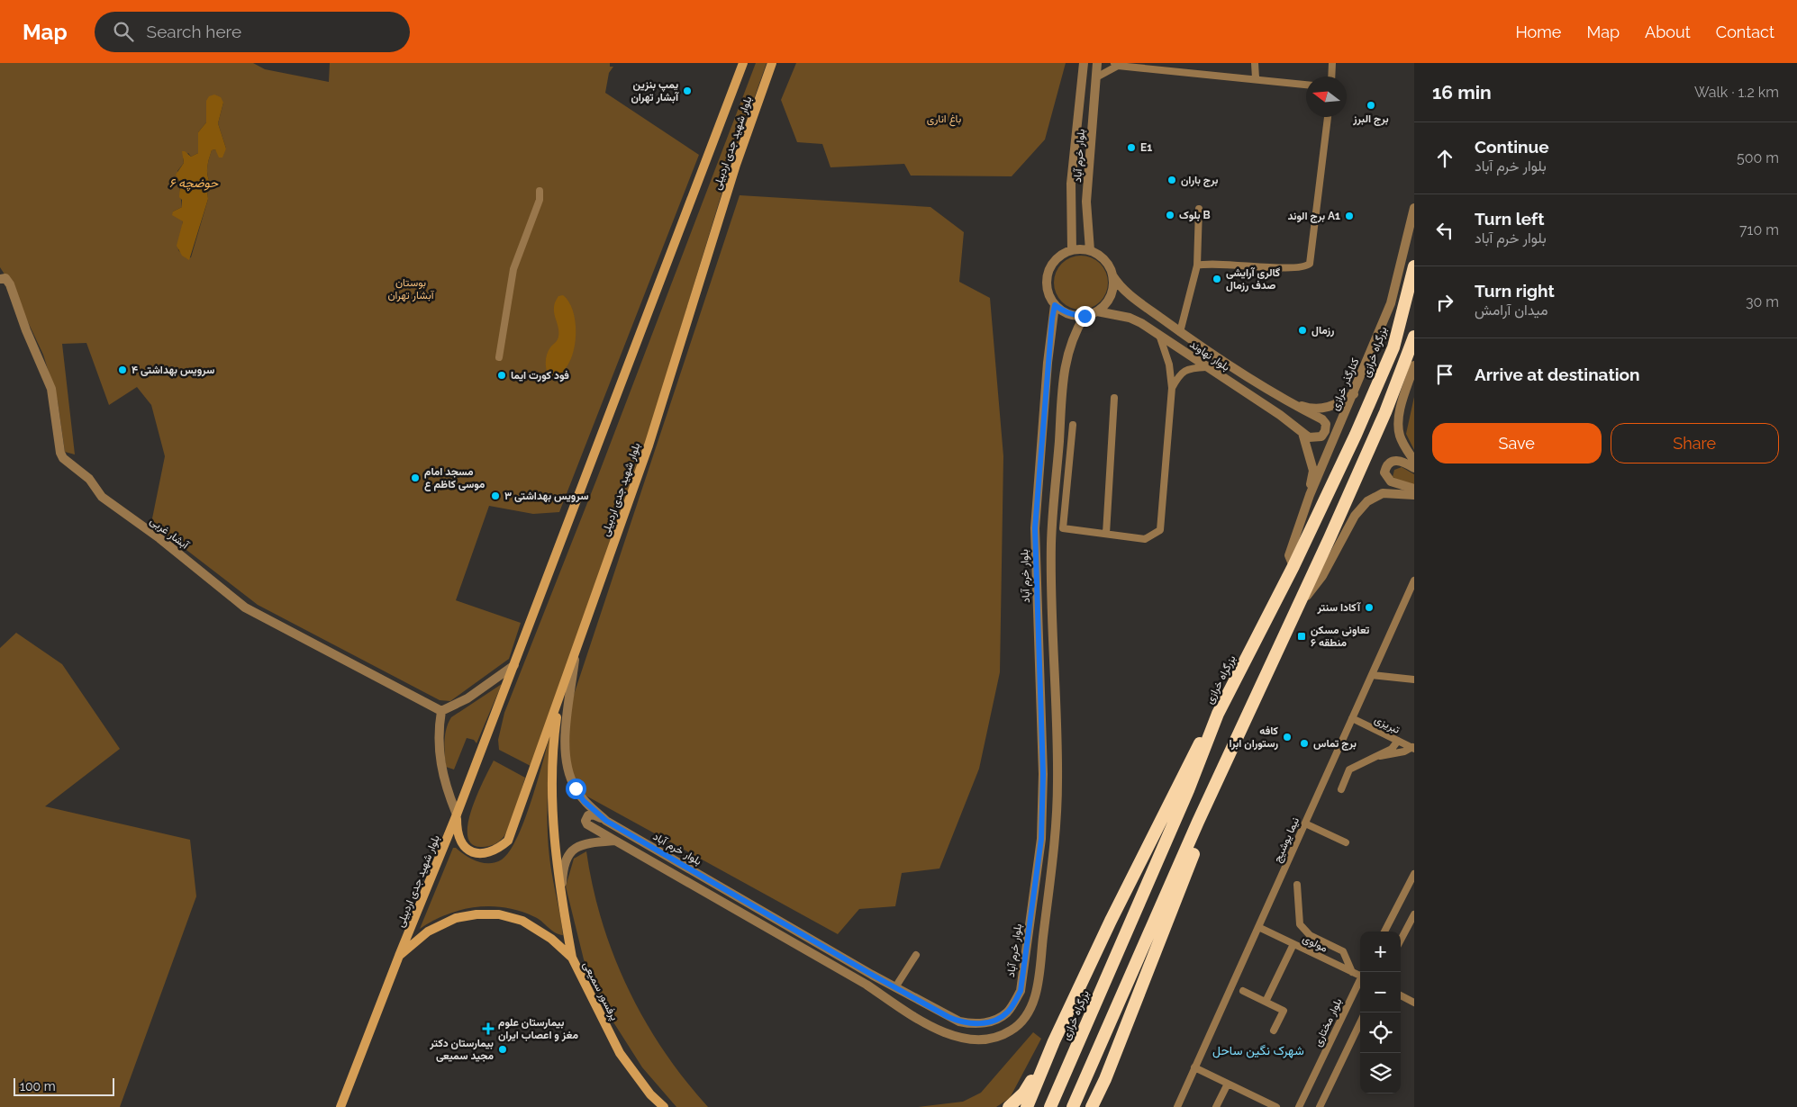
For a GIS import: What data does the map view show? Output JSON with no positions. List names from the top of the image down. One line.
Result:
{"streets":{"highway":["بزرگراه خرازی"],"main road":["بلوار شهید جدی اردبیلی","پرفسور سمیعی"],"street":["بلوار خرم آباد","بلوار نهاوند","کنارگذر خرازی","آبشار غربی","تبریزی","نیما یوشیج","مولوی","بلوار مختاری"]},"crossings":[["بلوار شهید جدی اردبیلی","بلوار خرم آباد"],["بلوار شهید جدی اردبیلی","پرفسور سمیعی"],["بلوار خرم آباد","بلوار نهاوند"],["بزرگراه خرازی","کنارگذر خرازی"],["تبریزی","نیما یوشیج"],["نیما یوشیج","مولوی"]],"districts":["شهرک نگین ساحل"],"water":["حوضچه ۶"],"parks":["باغ اناری","بوستان آبشار تهران"],"places":{"other":["پمپ بنزین آبشار تهران","برج البرز","E1","برج باران","بلوک B","برج الوند A1","گالری آرایشی صدف رزمال","رزمال","سرویس بهداشتی ۴","فود کورت ایما","مسجد امام موسی کاظم ع","سرویس بهداشتی ۳","آکادا سنتر","کافه رستوران ابرا","برج تماس","بیمارستان دکتر مجید سمیعی"],"transit":["تعاونی مسکن منطقه ۶"],"health":["بیمارستان علوم مغز و اعصاب ایران"]},"scale_bar":"100 m","north":"left","page":{"header":"Map","search":"Search here","nav":["Home","Map","About","Contact"],"heading":["16 min","Walk · 1.2 km"],"list":[["Continue","بلوار خرم آباد","500 m"],["Turn left","بلوار خرم آباد","710 m"],["Turn right","میدان آرامش","30 m"],"Arrive at destination"],"buttons":["Save","Share"],"map_buttons":["+","−"],"scale":"100 m"}}
